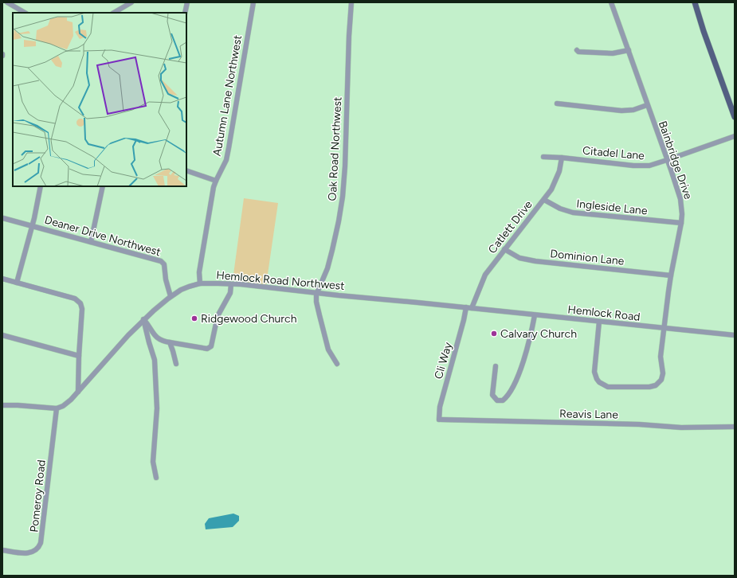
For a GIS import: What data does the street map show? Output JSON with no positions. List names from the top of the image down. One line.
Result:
{"streets":{"street":["Autumn Lane Northwest","Oak Road Northwest","Citadel Lane","Bainbridge Drive","Ingleside Lane","Catlett Drive","Deaner Drive Northwest","Dominion Lane","Hemlock Road Northwest","Hemlock Road","Cli Way","Reavis Lane","Pomeroy Road"]},"crossings":[["Autumn Lane Northwest","Hemlock Road Northwest"],["Oak Road Northwest","Hemlock Road Northwest"],["Citadel Lane","Bainbridge Drive"],["Citadel Lane","Catlett Drive"],["Bainbridge Drive","Ingleside Lane"],["Bainbridge Drive","Dominion Lane"],["Bainbridge Drive","Hemlock Road"],["Ingleside Lane","Catlett Drive"],["Catlett Drive","Dominion Lane"],["Catlett Drive","Hemlock Road Northwest"],["Catlett Drive","Hemlock Road"],["Deaner Drive Northwest","Hemlock Road Northwest"],["Hemlock Road Northwest","Hemlock Road"],["Hemlock Road Northwest","Cli Way"],["Hemlock Road Northwest","Pomeroy Road"],["Cli Way","Reavis Lane"]],"places":["Ridgewood Church","Calvary Church"]}
